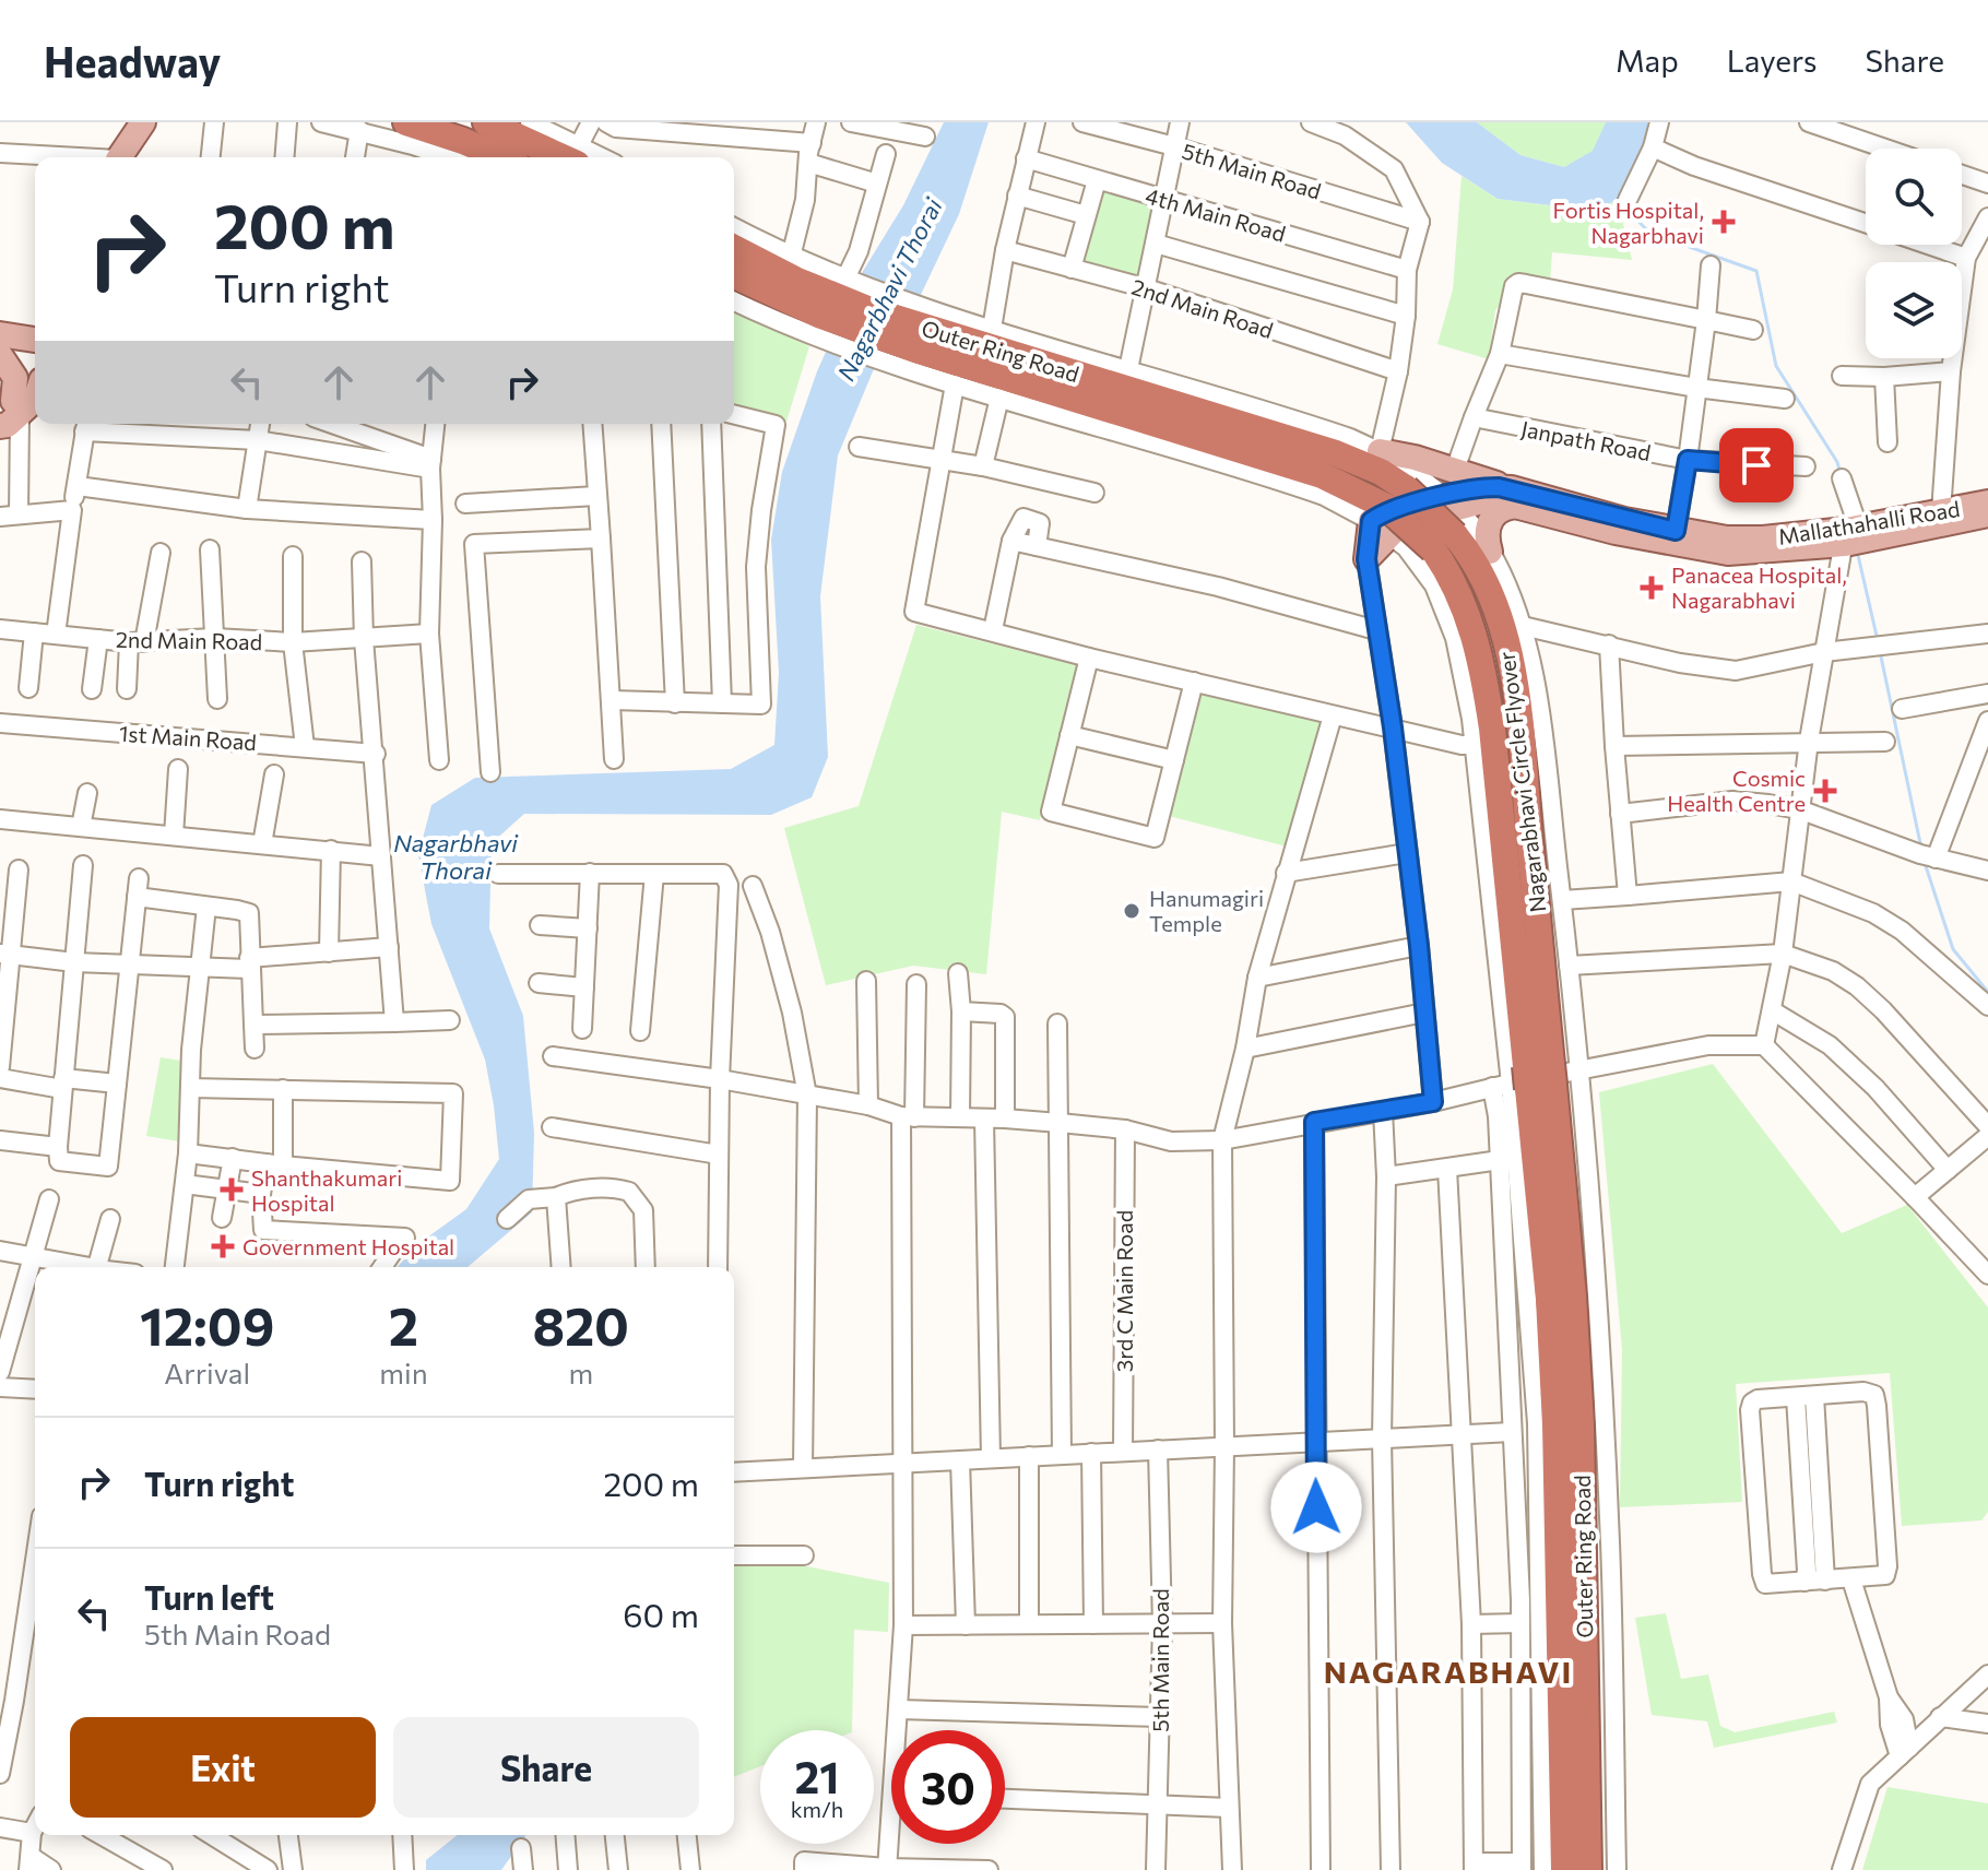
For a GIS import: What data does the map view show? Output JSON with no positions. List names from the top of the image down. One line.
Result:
{"streets":{"highway":["Outer Ring Road","Nagarabhavi Circle Flyover"],"main road":["Mallathahalli Road"],"street":["5th Main Road","4th Main Road","2nd Main Road","Janpath Road","1st Main Road","3rd C Main Road"]},"crossings":[["Outer Ring Road","Nagarabhavi Circle Flyover"],["Mallathahalli Road","Nagarabhavi Circle Flyover"]],"districts":["NAGARABHAVI"],"water":["Nagarbhavi Thorai"],"places":{"health":["Fortis Hospital, Nagarbhavi","Panacea Hospital, Nagarabhavi","Cosmic Health Centre","Shanthakumari Hospital","Government Hospital"],"other":["Hanumagiri Temple"]},"page":{"header":"Headway","nav":["Map","Layers","Share"],"turn":["200 m","Turn right"],"eta":["12:09","Arrival","2","min","820","m"],"list":[{"name":"Turn right","value":"200 m"},{"name":"Turn left","note":"5th Main Road","value":"60 m"}],"buttons":["Exit","Share"],"speed":"21 km/h","limit":"30"}}
